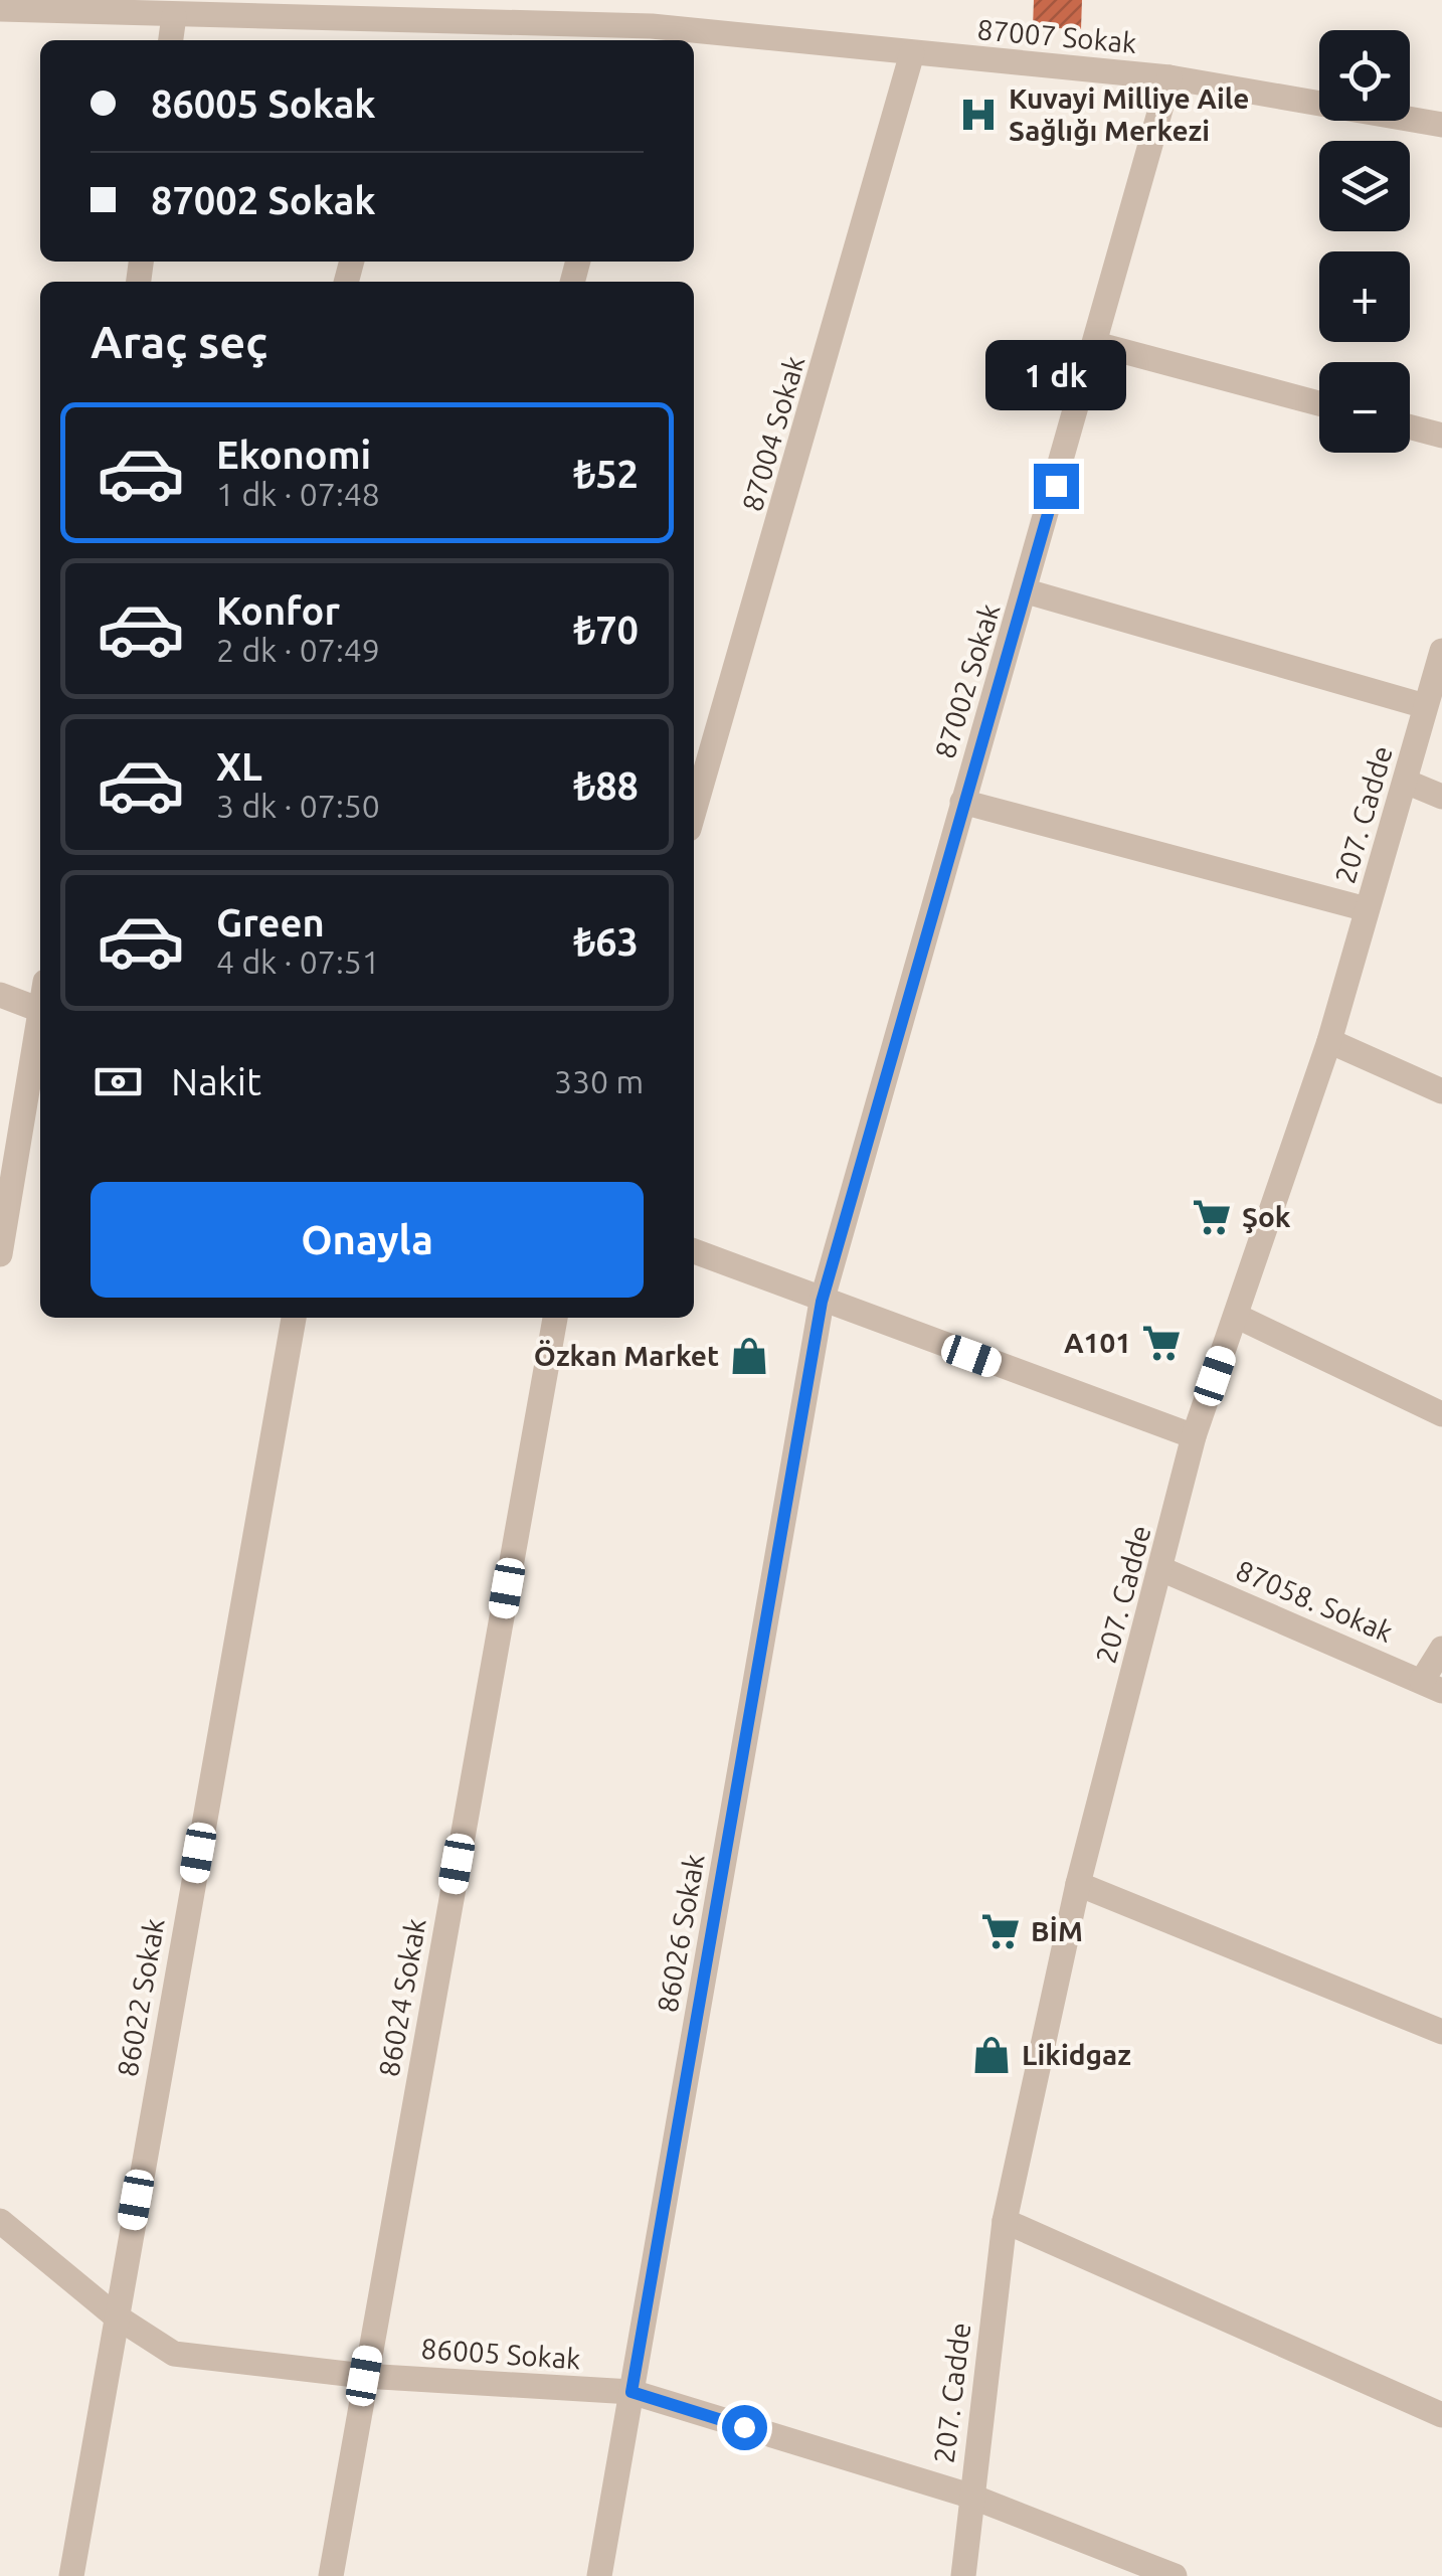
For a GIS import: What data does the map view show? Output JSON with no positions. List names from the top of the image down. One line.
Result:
{"streets":{"street":["87007 Sokak","87004 Sokak","87002 Sokak","207. Cadde","87058. Sokak","86026 Sokak","86022 Sokak","86024 Sokak","86005 Sokak"]},"crossings":[["87007 Sokak","87004 Sokak"],["87007 Sokak","87002 Sokak"],["87002 Sokak","86026 Sokak"],["207. Cadde","87058. Sokak"],["207. Cadde","86005 Sokak"],["86026 Sokak","86005 Sokak"],["86022 Sokak","86005 Sokak"],["86024 Sokak","86005 Sokak"]],"places":{"hospital":["Kuvayi Milliye Aile Sağlığı Merkezi"],"supermarket":["Şok","A101","BİM"],"shop":["Özkan Market","Likidgaz"]},"page":{"map_buttons":["+","−"],"banner":["86005 Sokak","87002 Sokak"],"heading":"Araç seç","bubble":"1 dk","list":[{"name":"Ekonomi","note":"1 dk · 07:48","value":"₺52"},{"name":"Konfor","note":"2 dk · 07:49","value":"₺70"},{"name":"XL","note":"3 dk · 07:50","value":"₺88"},{"name":"Green","note":"4 dk · 07:51","value":"₺63"}],"pay":["Nakit","330 m"],"buttons":"Onayla"}}
